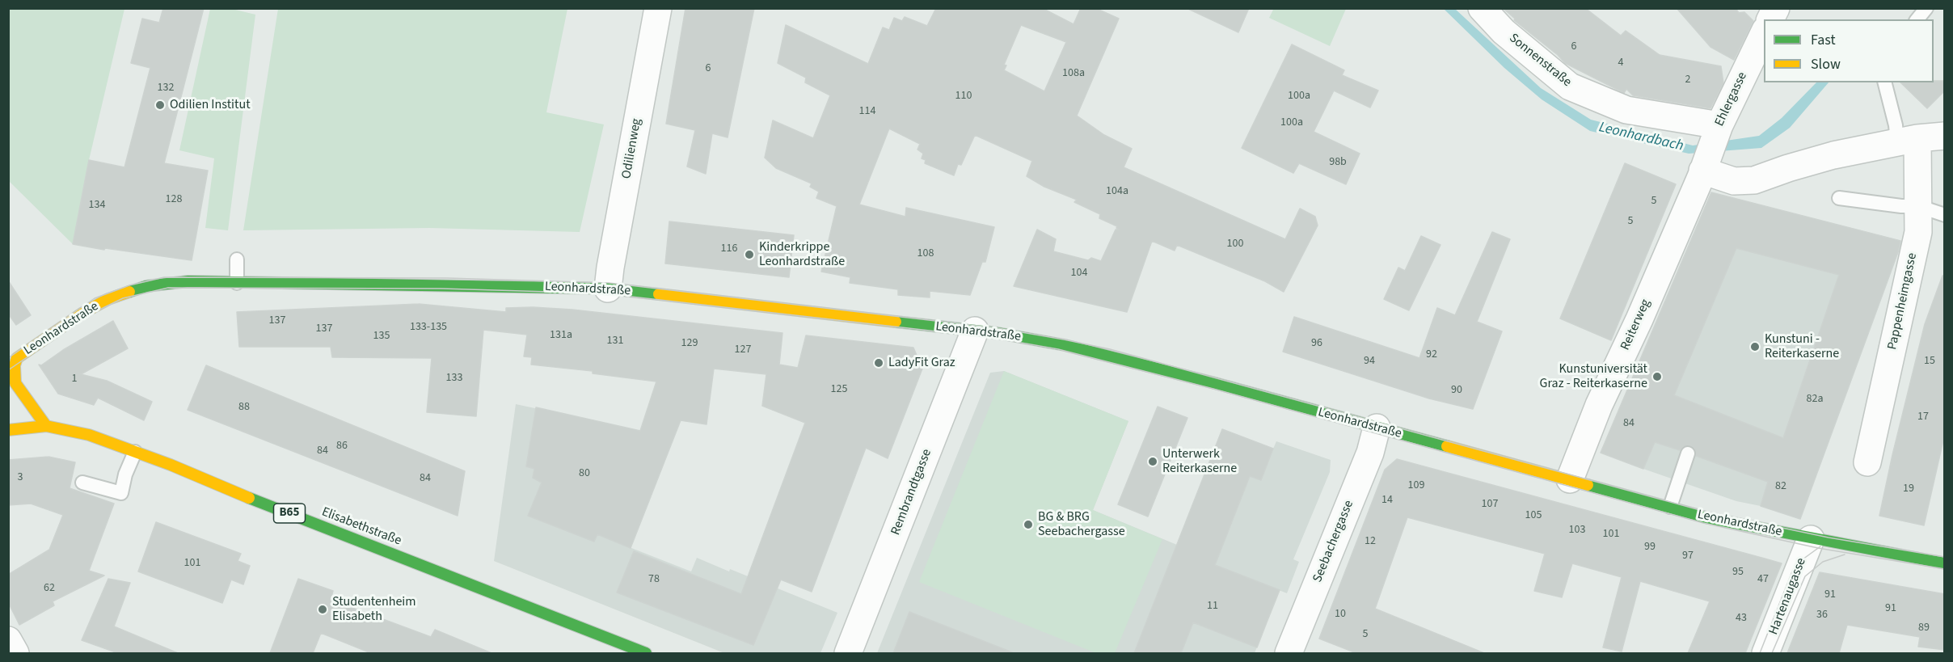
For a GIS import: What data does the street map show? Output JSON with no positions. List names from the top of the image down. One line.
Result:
{"streets":{"main road":["Leonhardstraße","B65","Elisabethstraße"],"street":["Sonnenstraße","Ehlergasse","Odilienweg","Pappenheimgasse","Reiterweg","Rembrandtgasse","Seebachergasse","Hartenaugasse"]},"crossings":[["Sonnenstraße","Ehlergasse"],["Sonnenstraße","Reiterweg"],["Ehlergasse","Reiterweg"],["Odilienweg","Leonhardstraße"],["Leonhardstraße","Reiterweg"],["Leonhardstraße","Rembrandtgasse"],["Leonhardstraße","Seebachergasse"],["Leonhardstraße","Hartenaugasse"]],"water":["Leonhardbach"],"places":["Odilien Institut","Kinderkrippe Leonhardstraße","Kunstuni - Reiterkaserne","LadyFit Graz","Kunstuniversität Graz - Reiterkaserne","Unterwerk Reiterkaserne","BG & BRG Seebachergasse","Studentenheim Elisabeth"],"house_numbers":["6","4","6","108a","2","132","110","100a","114","100a","98b","104a","128","5","134","5","100","116","108","104","137","133-135","137","131a","135","131","129","96","127","92","94","15","133","1","125","90","82a","88","17","84","86","84","80","3","84","109","82","19","14","107","105","103","101","12","99","97","101","95","78","47","62","91","11","91","10","36","43","89","5"],"legend":["Fast","Slow"]}
